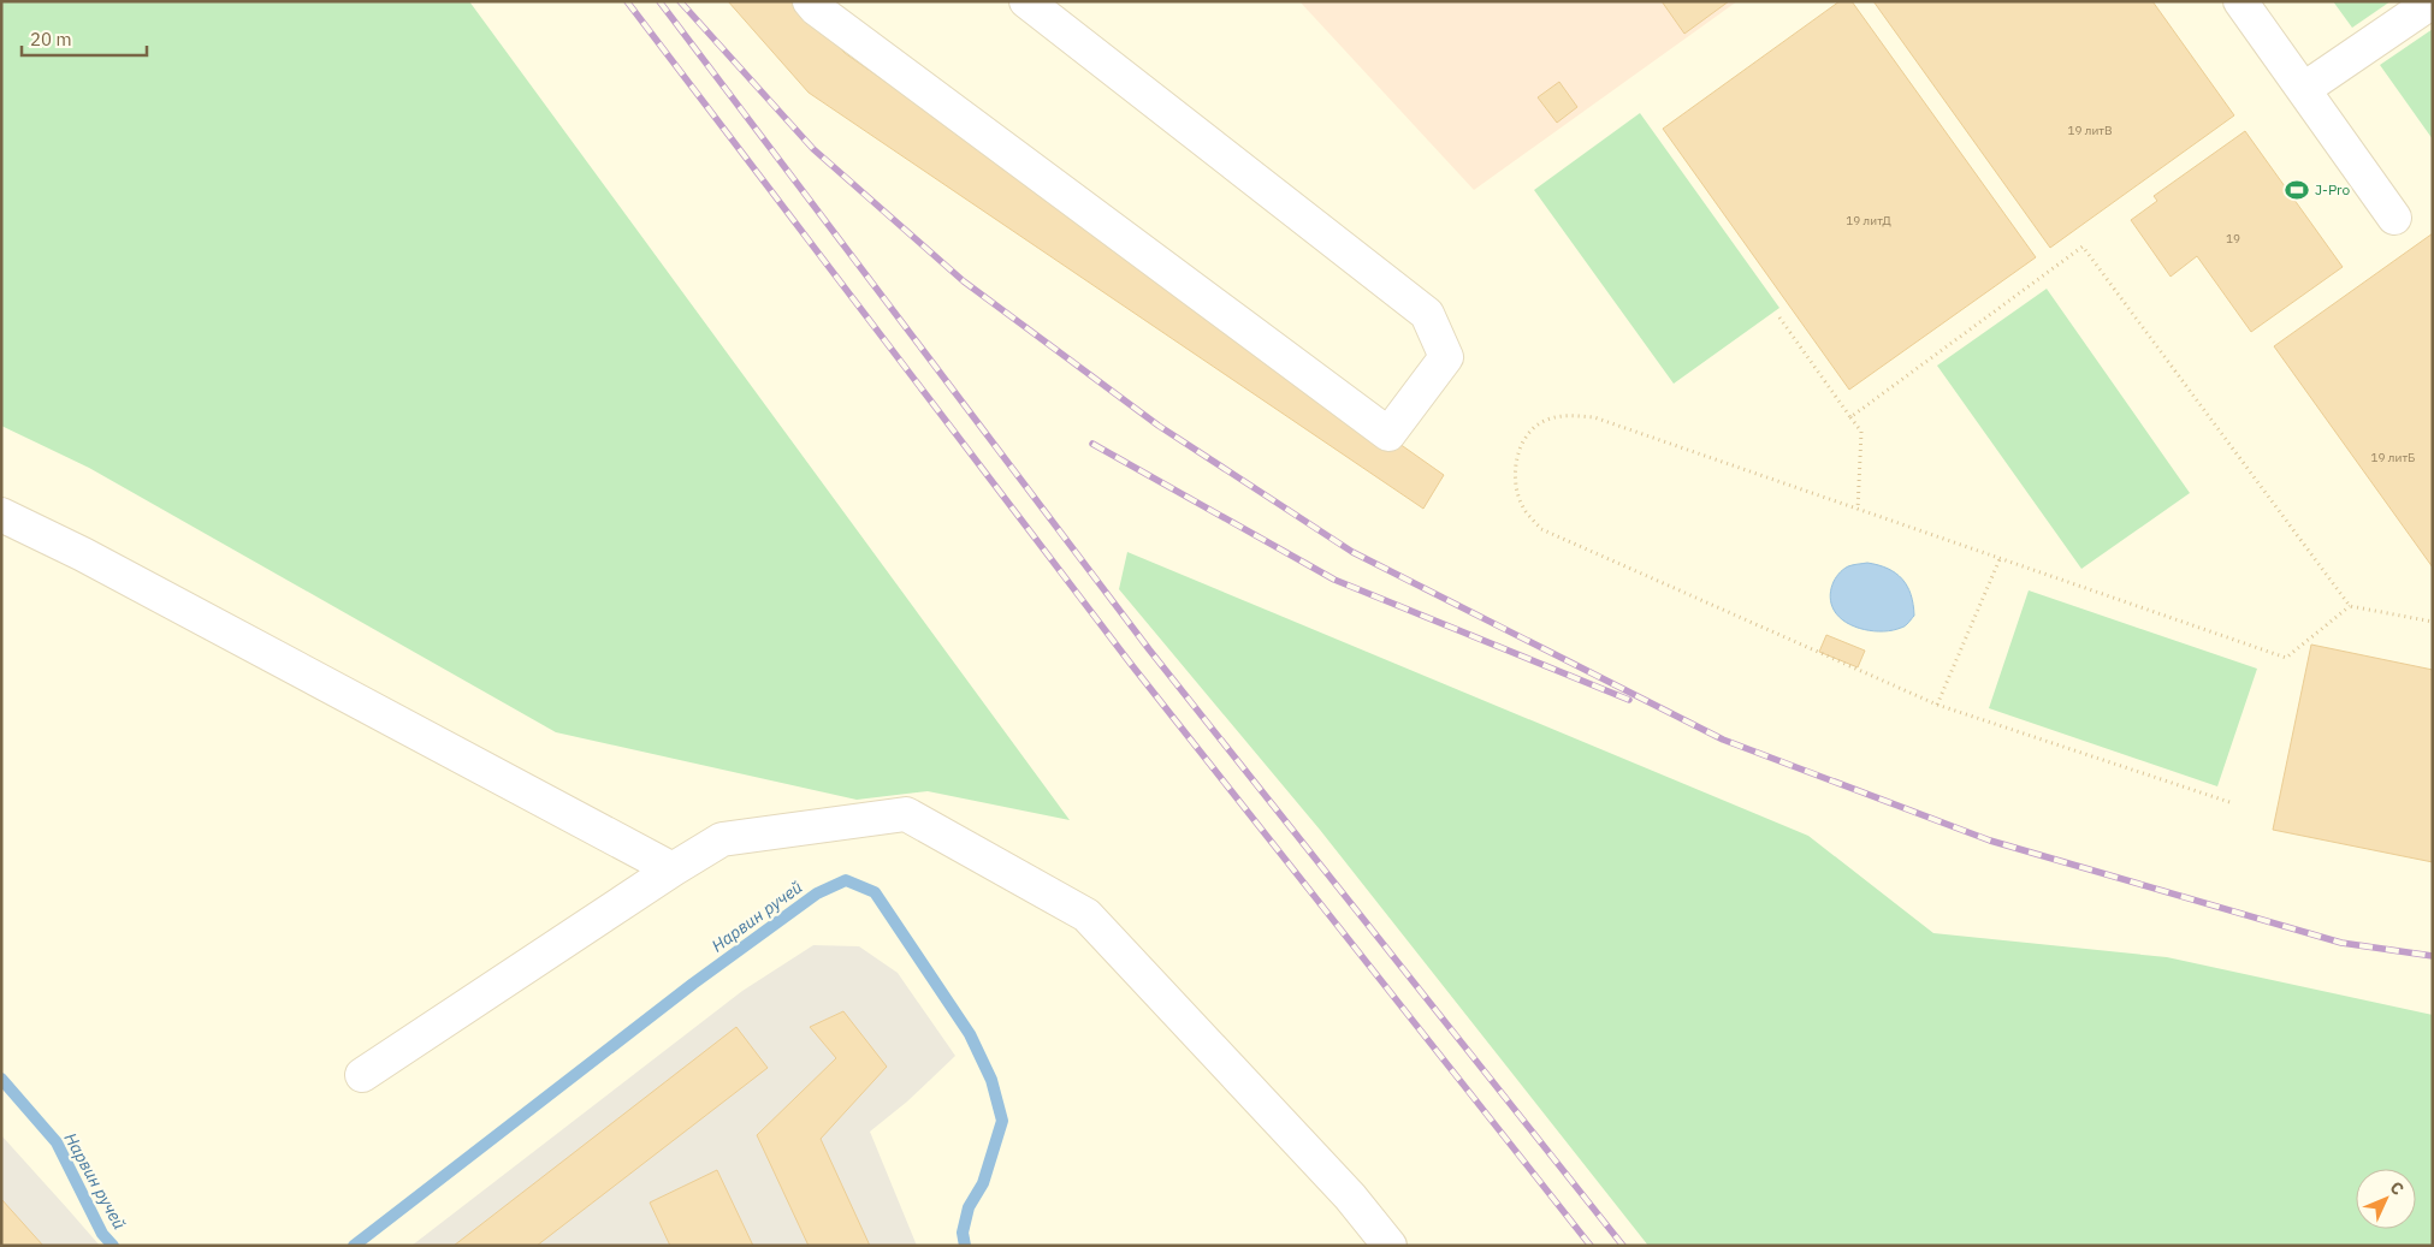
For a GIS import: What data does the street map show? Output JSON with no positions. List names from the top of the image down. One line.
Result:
{"water":["Нарвин ручей"],"places":{"sports":["J-Pro"]},"house_numbers":["19 литВ","19 литД","19","19 литБ"],"scale_bar":"20 m","north":"top right"}
